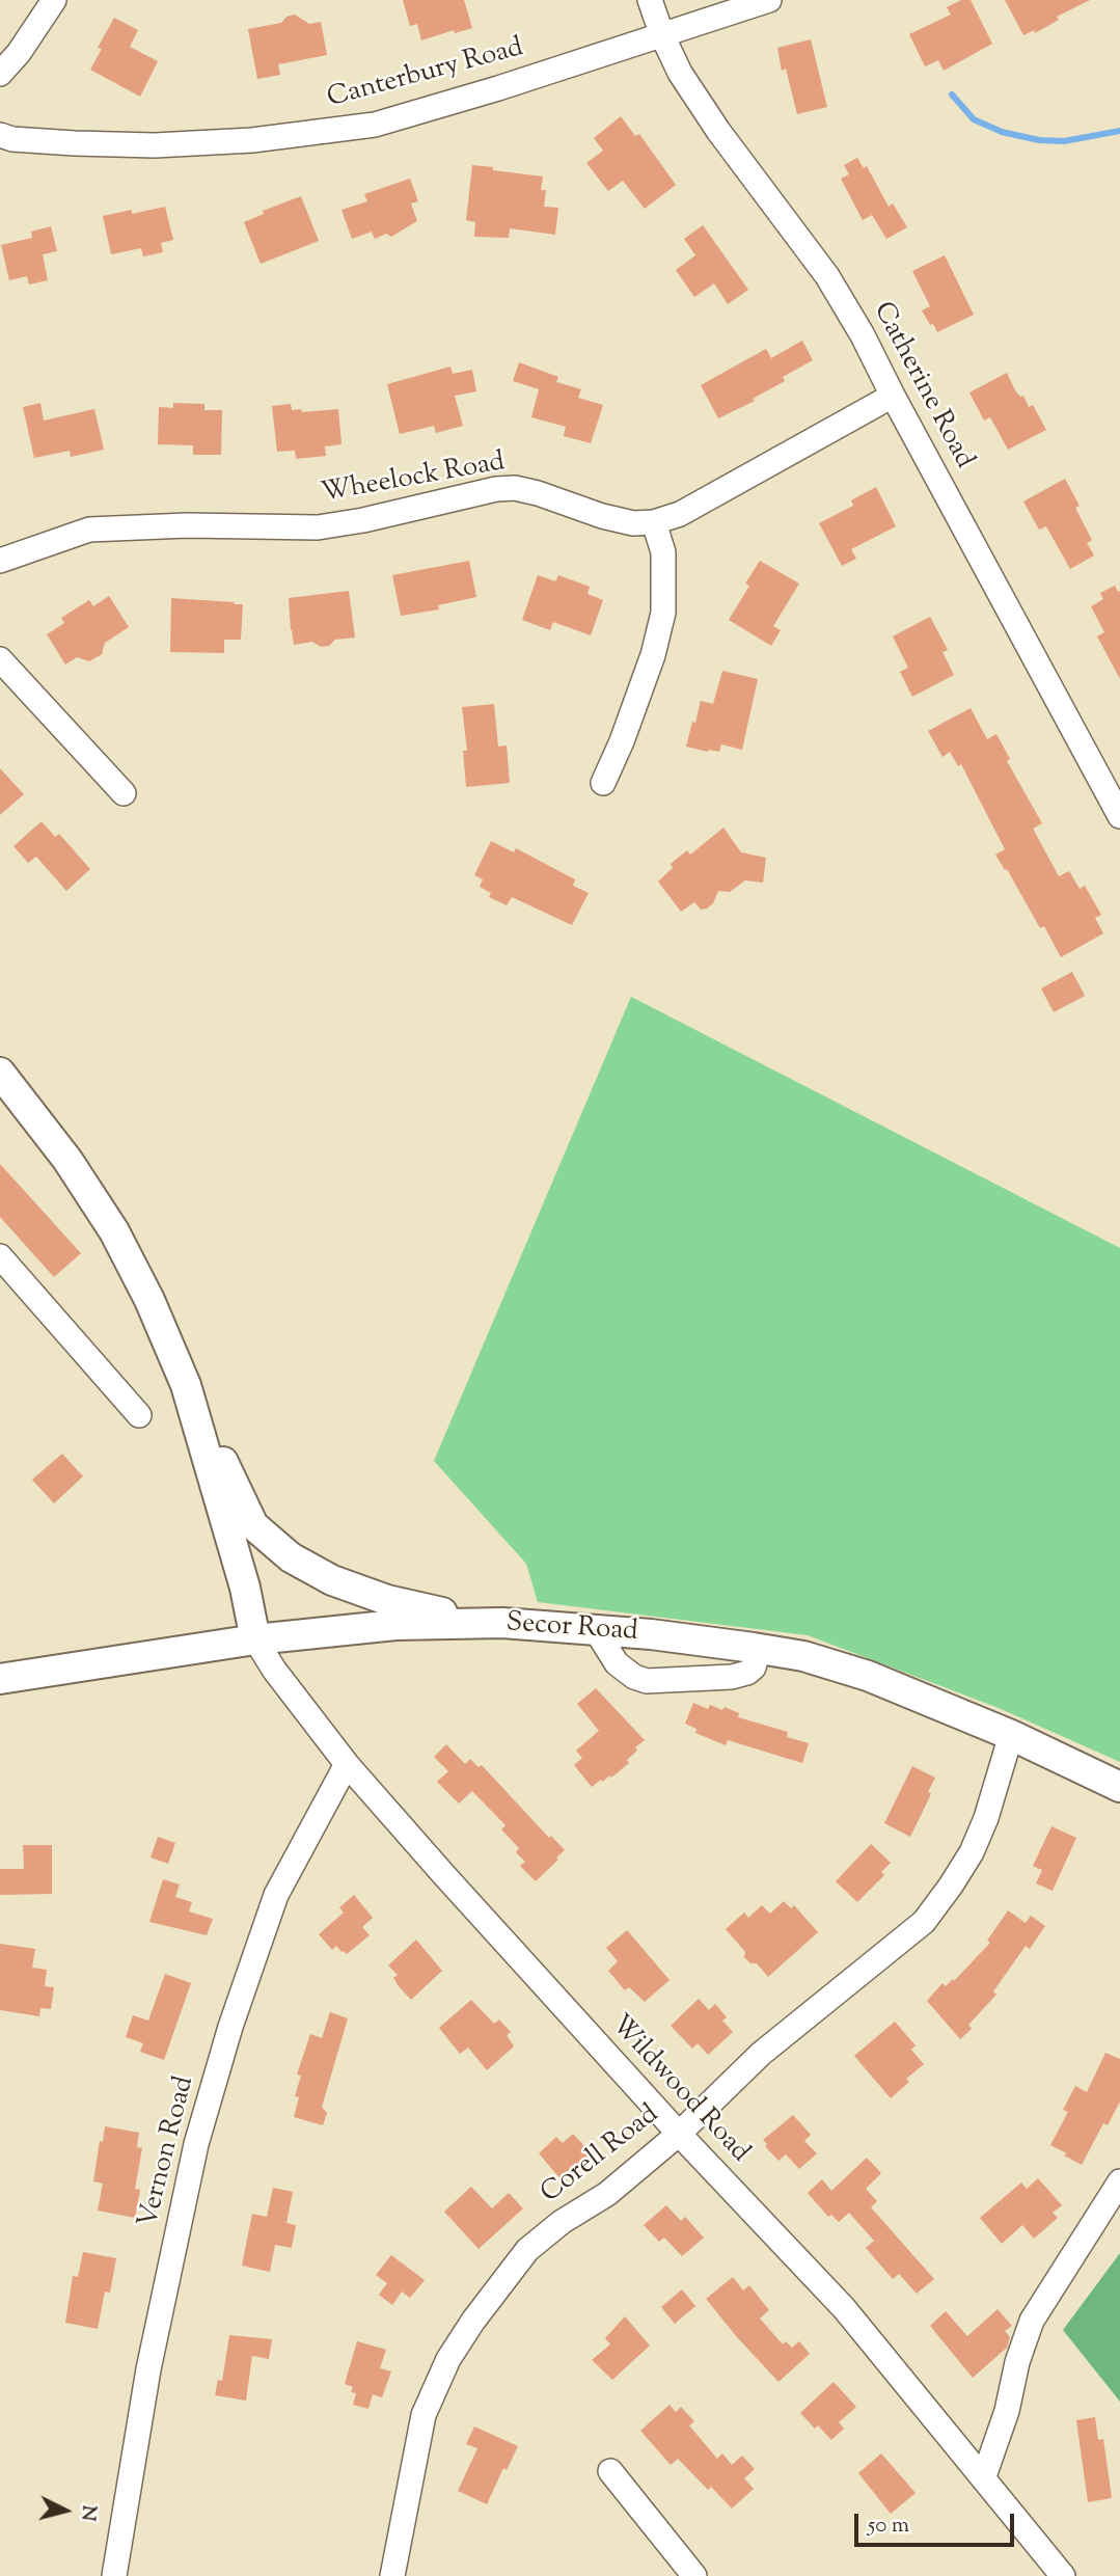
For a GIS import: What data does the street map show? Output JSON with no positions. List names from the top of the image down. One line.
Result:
{"streets":{"main road":["Secor Road"],"street":["Canterbury Road","Catherine Road","Wheelock Road","Wildwood Road","Vernon Road","Corell Road"]},"crossings":[["Canterbury Road","Catherine Road"],["Catherine Road","Wheelock Road"],["Secor Road","Wildwood Road"],["Secor Road","Corell Road"],["Wildwood Road","Vernon Road"],["Wildwood Road","Corell Road"]],"scale_bar":"50 m","north":"right"}
